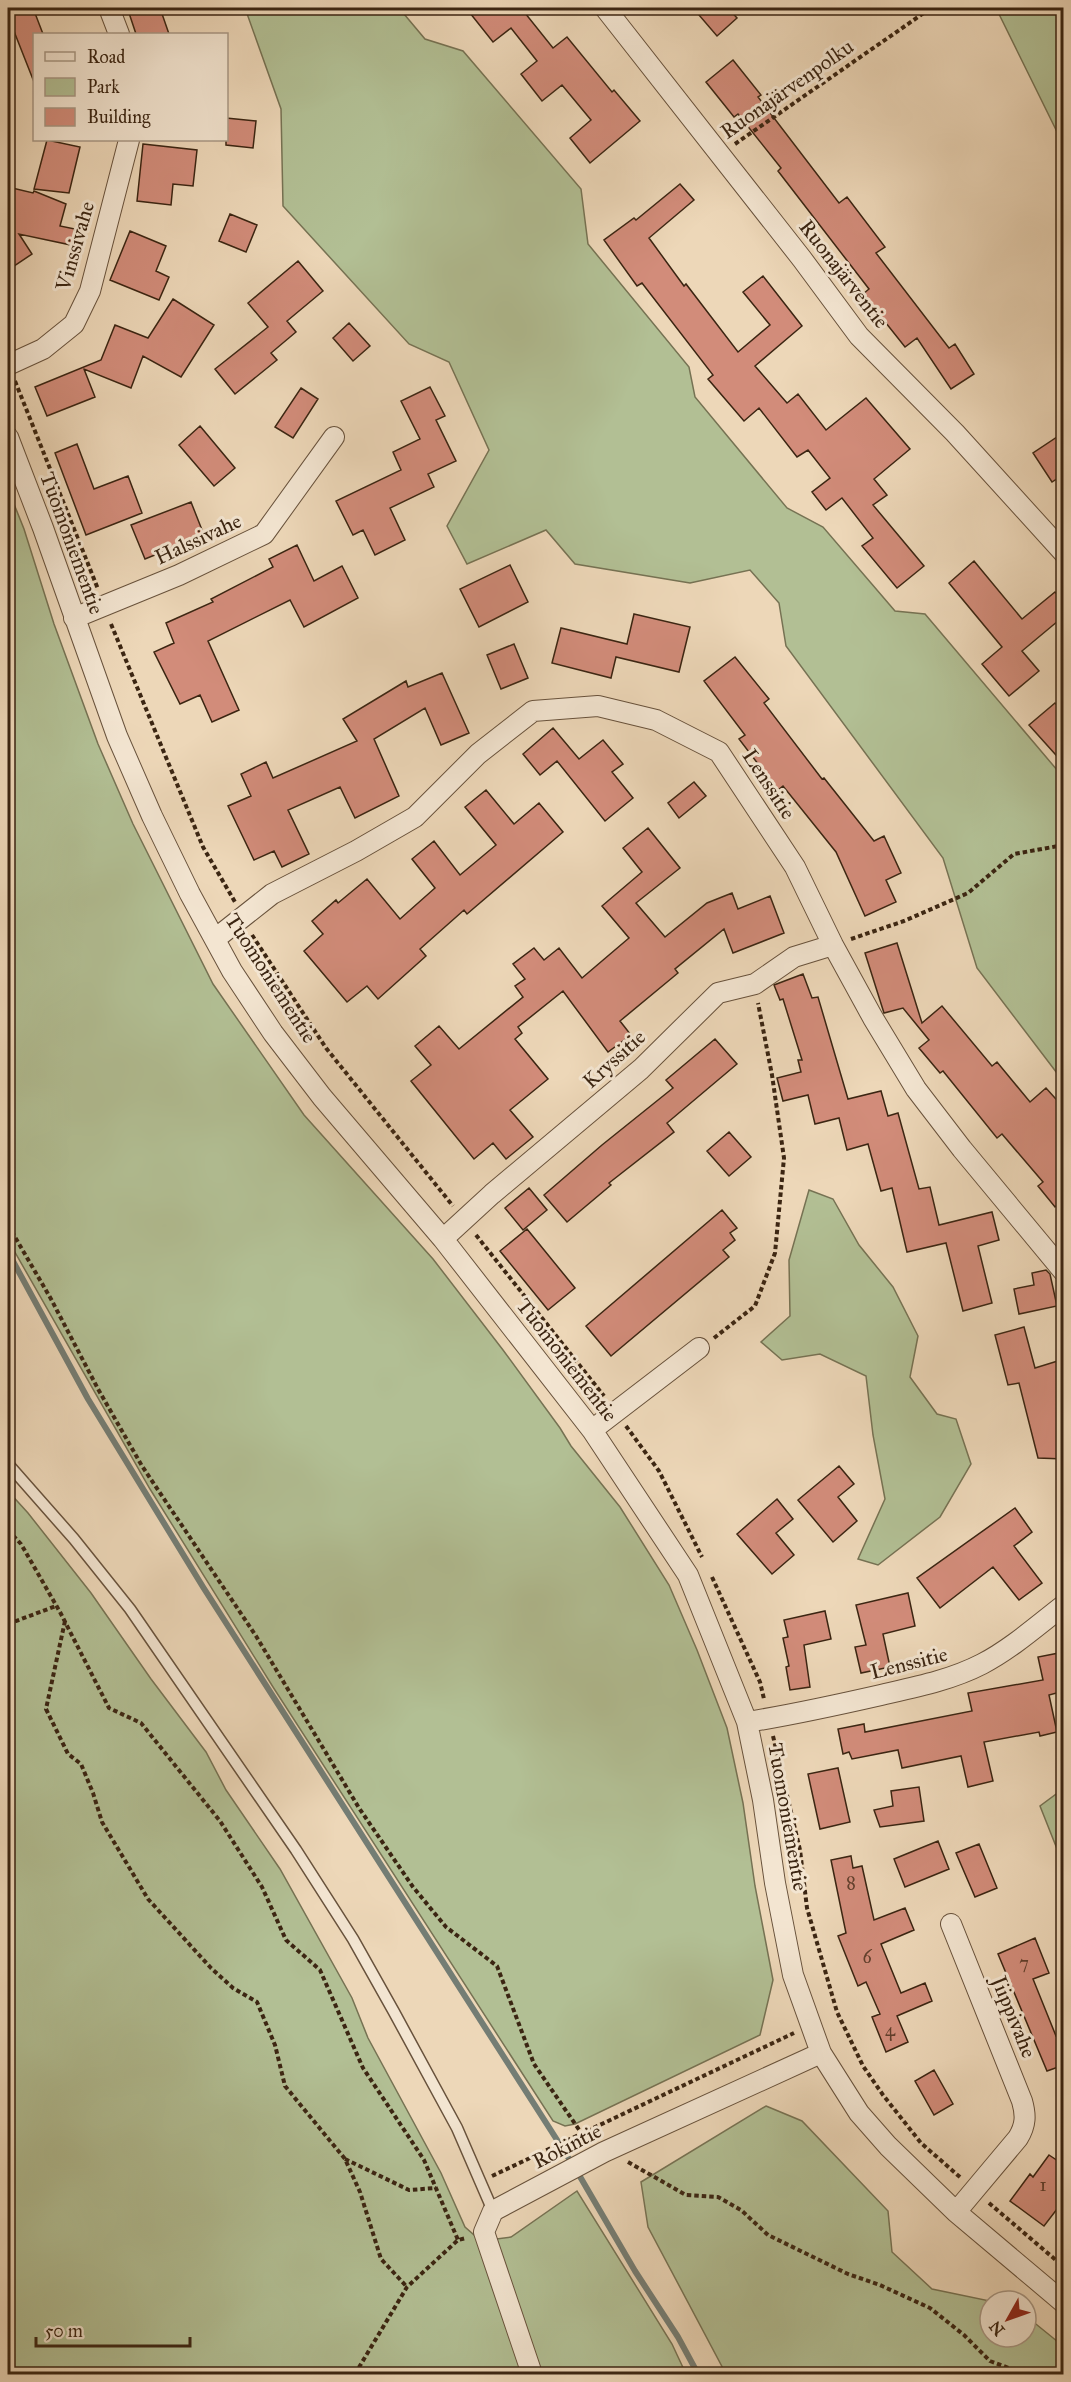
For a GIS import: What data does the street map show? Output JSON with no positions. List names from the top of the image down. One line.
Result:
{"streets":{"street":["Vinssivahe","Ruonajärventie","Halssivahe","Tuomoniementie","Lenssitie","Kryssitie","Jiippivahe","Rokintie"],"path":["Ruonajärvenpolku"]},"crossings":[["Ruonajärvenpolku","Ruonajärventie"],["Halssivahe","Tuomoniementie"],["Tuomoniementie","Lenssitie"],["Tuomoniementie","Kryssitie"],["Tuomoniementie","Jiippivahe"],["Tuomoniementie","Rokintie"],["Lenssitie","Kryssitie"]],"house_numbers":["8","6","7","4","1"],"legend":["Road","Park","Building"],"scale_bar":"50 m","north":"bottom left"}
